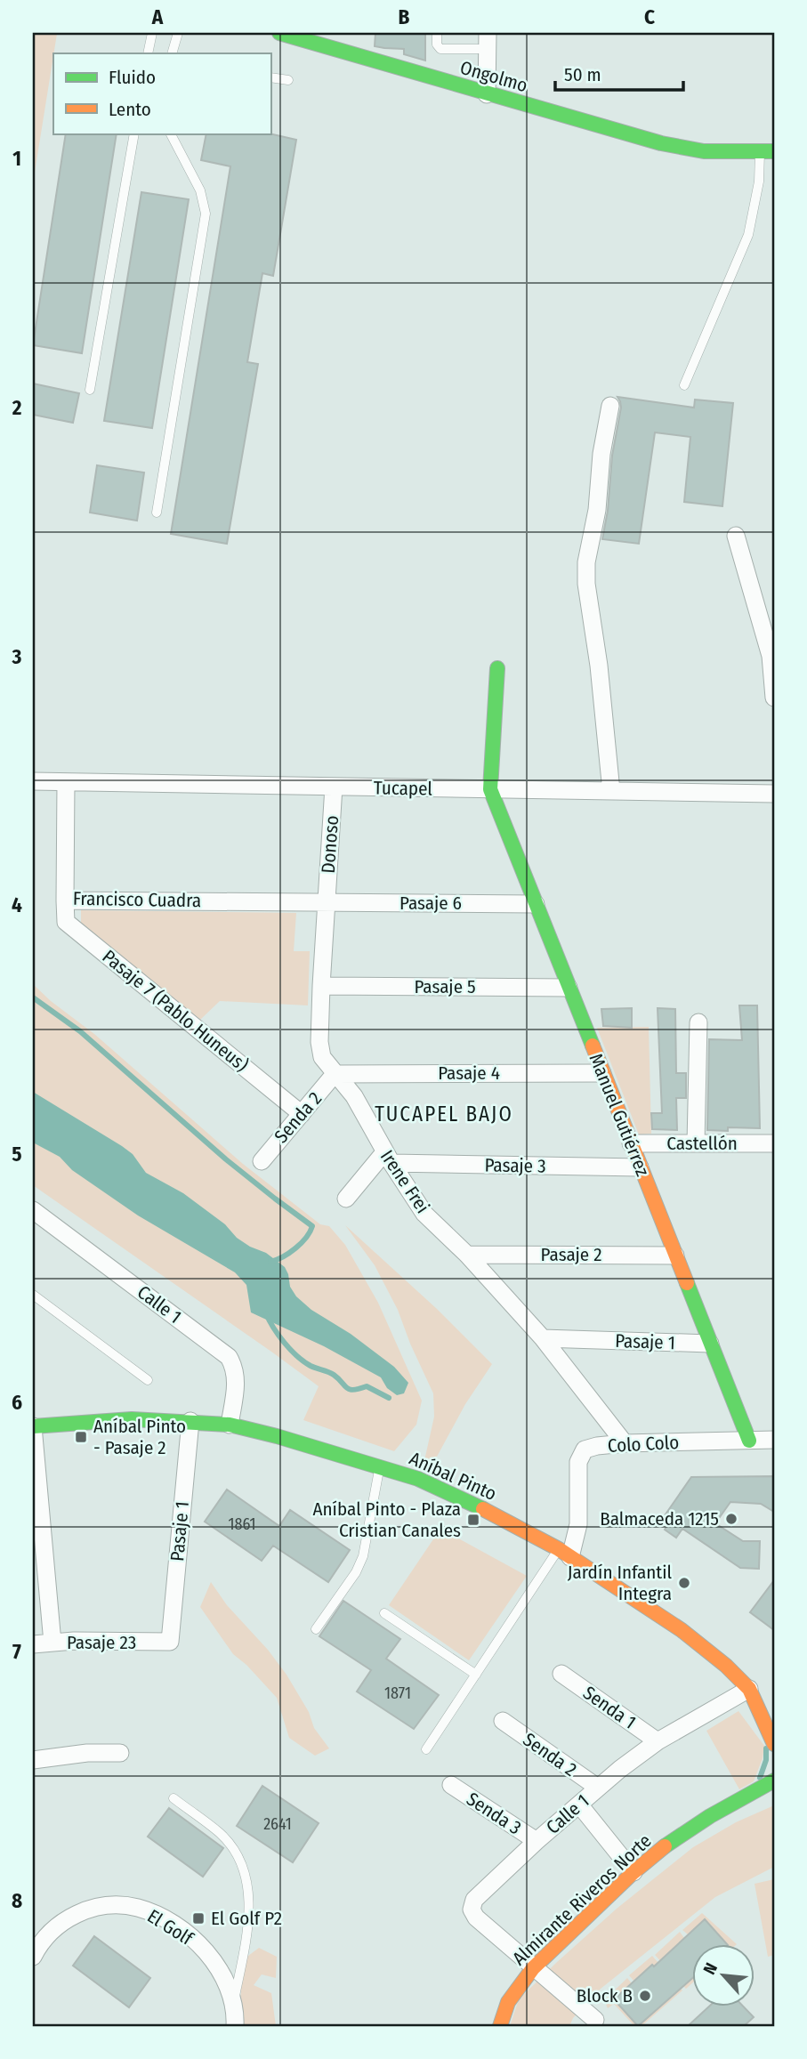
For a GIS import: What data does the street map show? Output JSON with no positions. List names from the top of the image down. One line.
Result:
{"streets":{"street":["Ongolmo","Tucapel","Donoso","Francisco Cuadra","Pasaje 6","Pasaje 5","Pasaje 7 (Pablo Huneus)","Pasaje 4","Manuel Gutiérrez","Senda 2","Castellón","Pasaje 3","Irene Frei","Pasaje 2","Calle 1","Pasaje 1","Colo Colo","Aníbal Pinto","Pasaje 23","Senda 1","Senda 3","Almirante Riveros Norte","El Golf"]},"crossings":[["Tucapel","Donoso"],["Tucapel","Francisco Cuadra"],["Tucapel","Manuel Gutiérrez"],["Donoso","Francisco Cuadra"],["Donoso","Pasaje 6"],["Donoso","Irene Frei"],["Francisco Cuadra","Pasaje 6"],["Francisco Cuadra","Pasaje 7 (Pablo Huneus)"],["Francisco Cuadra","Irene Frei"],["Pasaje 6","Manuel Gutiérrez"],["Pasaje 6","Irene Frei"],["Pasaje 5","Manuel Gutiérrez"],["Pasaje 5","Irene Frei"],["Pasaje 7 (Pablo Huneus)","Senda 2"],["Pasaje 4","Manuel Gutiérrez"],["Pasaje 4","Senda 2"],["Pasaje 4","Irene Frei"],["Manuel Gutiérrez","Castellón"],["Manuel Gutiérrez","Pasaje 3"],["Manuel Gutiérrez","Pasaje 2"],["Manuel Gutiérrez","Pasaje 1"],["Manuel Gutiérrez","Colo Colo"],["Senda 2","Irene Frei"],["Senda 2","Calle 1"],["Senda 2","Almirante Riveros Norte"],["Pasaje 3","Irene Frei"],["Irene Frei","Pasaje 2"],["Irene Frei","Pasaje 1"],["Irene Frei","Colo Colo"],["Calle 1","Aníbal Pinto"],["Calle 1","Senda 1"],["Calle 1","Senda 3"],["Calle 1","Almirante Riveros Norte"],["Pasaje 1","Aníbal Pinto"],["Pasaje 1","Pasaje 23"],["Colo Colo","Aníbal Pinto"]],"districts":["TUCAPEL BAJO"],"places":{"transit":["Aníbal Pinto - Pasaje 2","Aníbal Pinto - Plaza Cristian Canales","El Golf P2"],"other":["Balmaceda 1215","Jardín Infantil Integra","Block B"]},"house_numbers":["1861","1871","2641"],"legend":["Fluido","Lento"],"scale_bar":"50 m","north":"top left","grid":{"columns":["A","B","C"],"rows":["1","2","3","4","5","6","7","8"]}}
